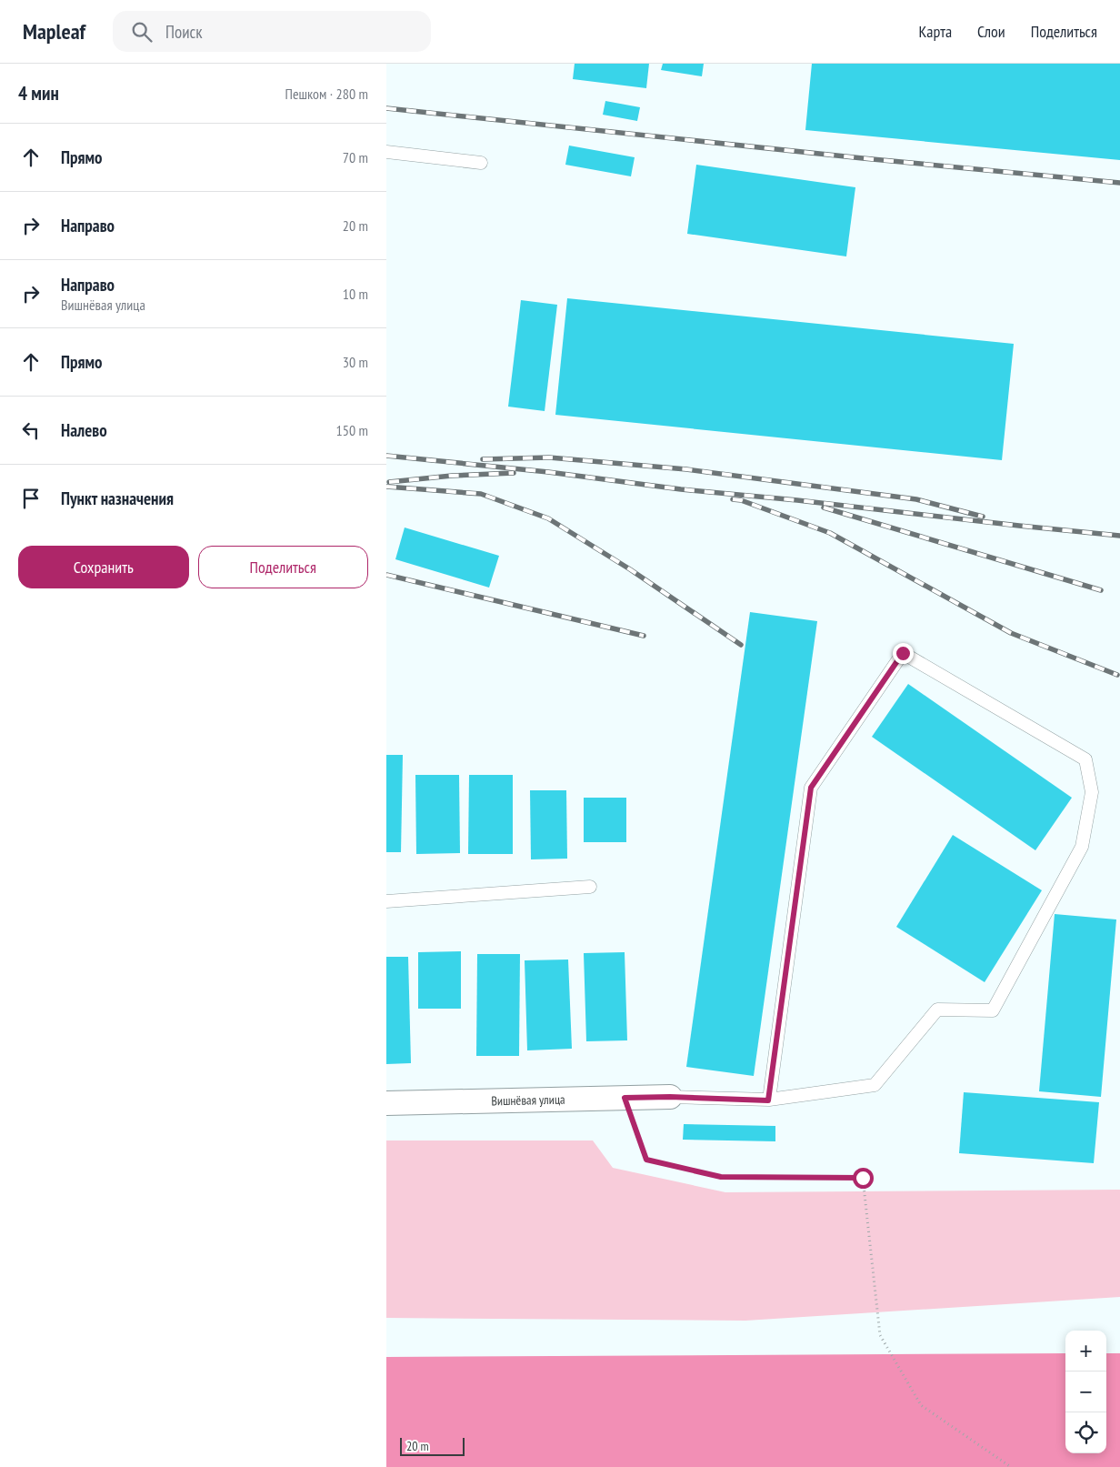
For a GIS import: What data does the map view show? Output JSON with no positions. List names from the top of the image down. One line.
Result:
{"streets":{"street":["Вишнёвая улица"]},"scale_bar":"20 m","page":{"header":"Mapleaf","search":"Поиск","nav":["Карта","Слои","Поделиться"],"heading":["4 мин","Пешком · 280 m"],"list":[["Прямо","70 m"],["Направо","20 m"],["Направо","Вишнёвая улица","10 m"],["Прямо","30 m"],["Налево","150 m"],"Пункт назначения"],"buttons":["Сохранить","Поделиться"],"map_buttons":["+","−"],"scale":"20 m"}}
